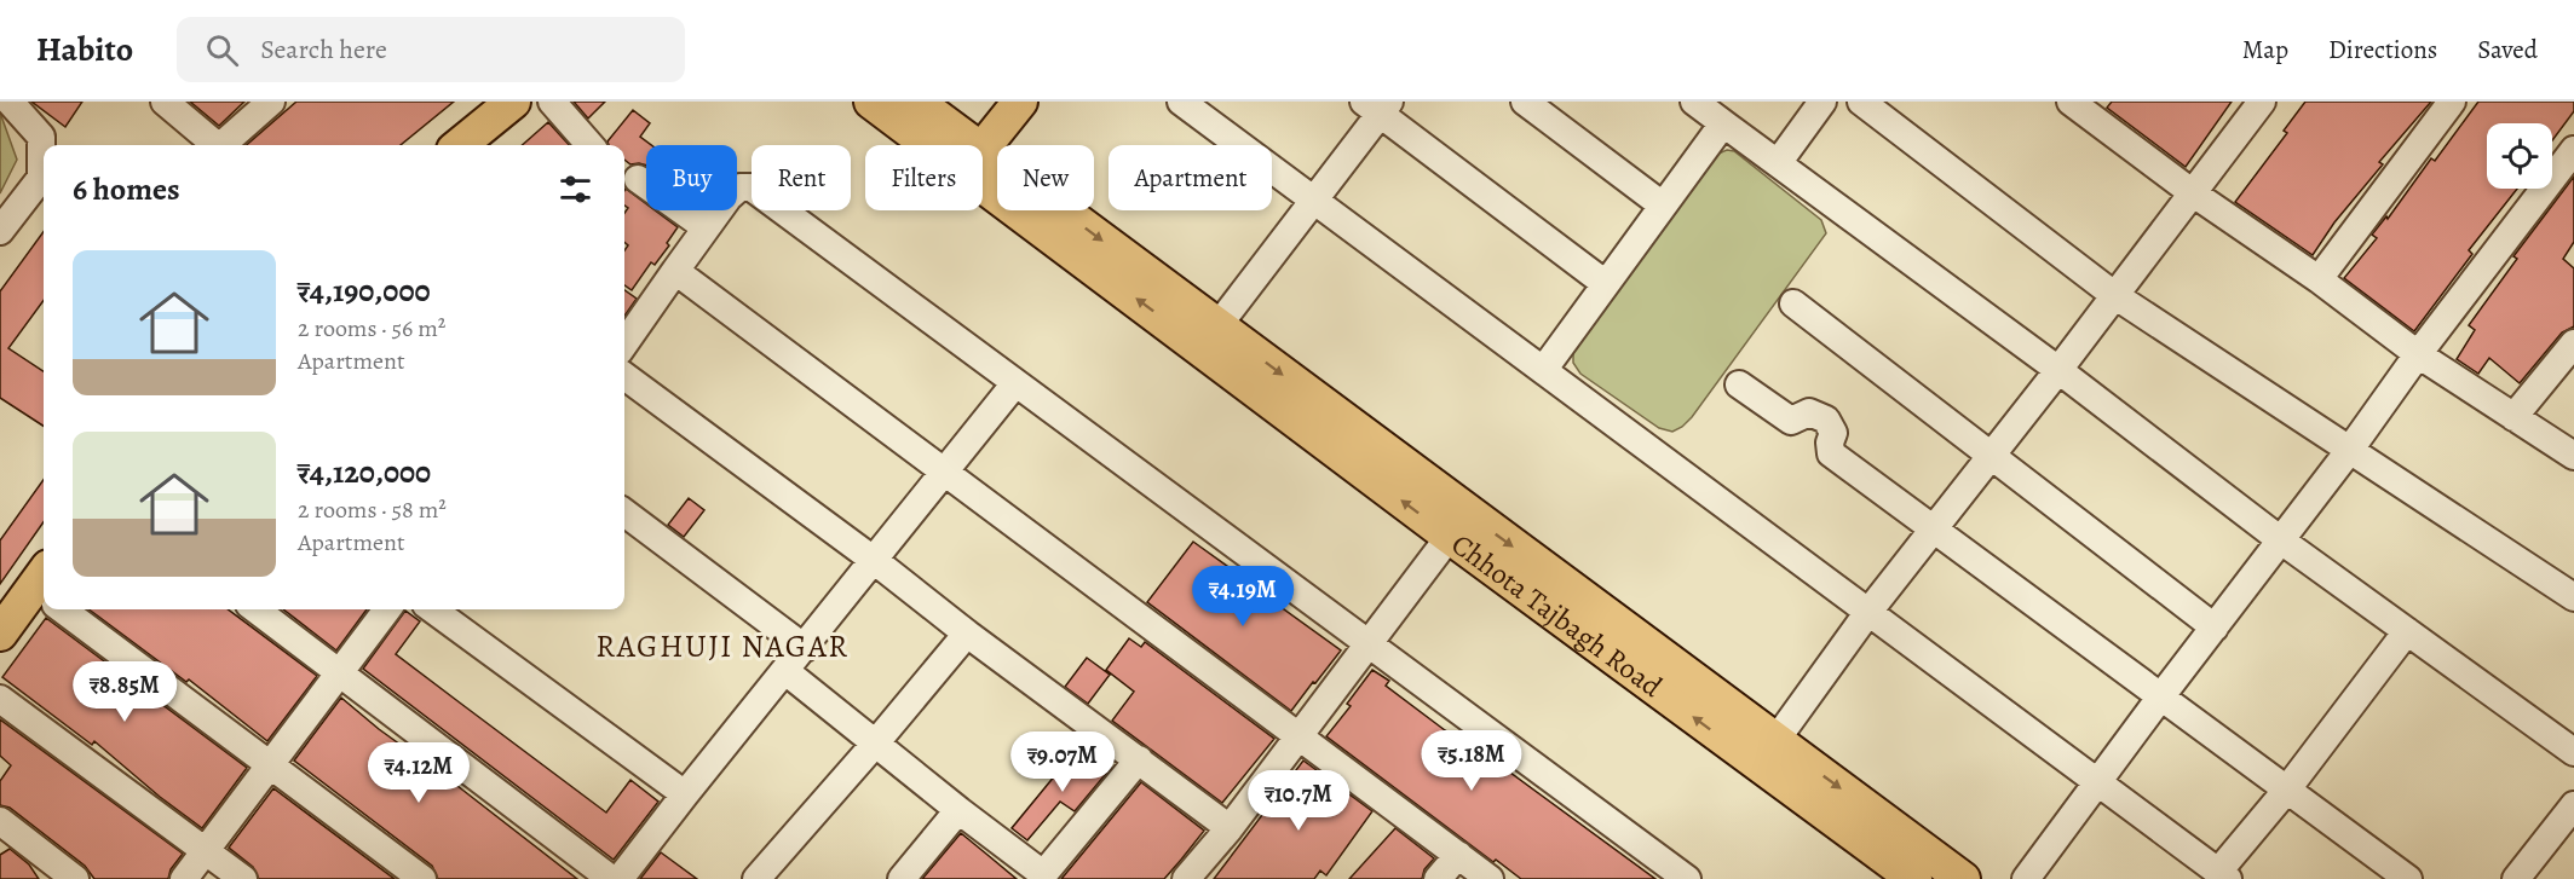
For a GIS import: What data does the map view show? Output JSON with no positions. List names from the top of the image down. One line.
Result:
{"streets":{"main road":["Chhota Tajbagh Road"]},"districts":["RAGHUJI NAGAR"],"page":{"header":"Habito","search":"Search here","nav":["Map","Directions","Saved"],"chip":["Buy","Rent","Filters","New","Apartment"],"heading":"6 homes","list":[{"name":"₹4,190,000","note":"2 rooms · 56 m² · Apartment"},{"name":"₹4,120,000","note":"2 rooms · 58 m² · Apartment"}],"price":["₹4.19M","₹8.85M","₹5.18M","₹9.07M","₹4.12M","₹10.7M"]}}
